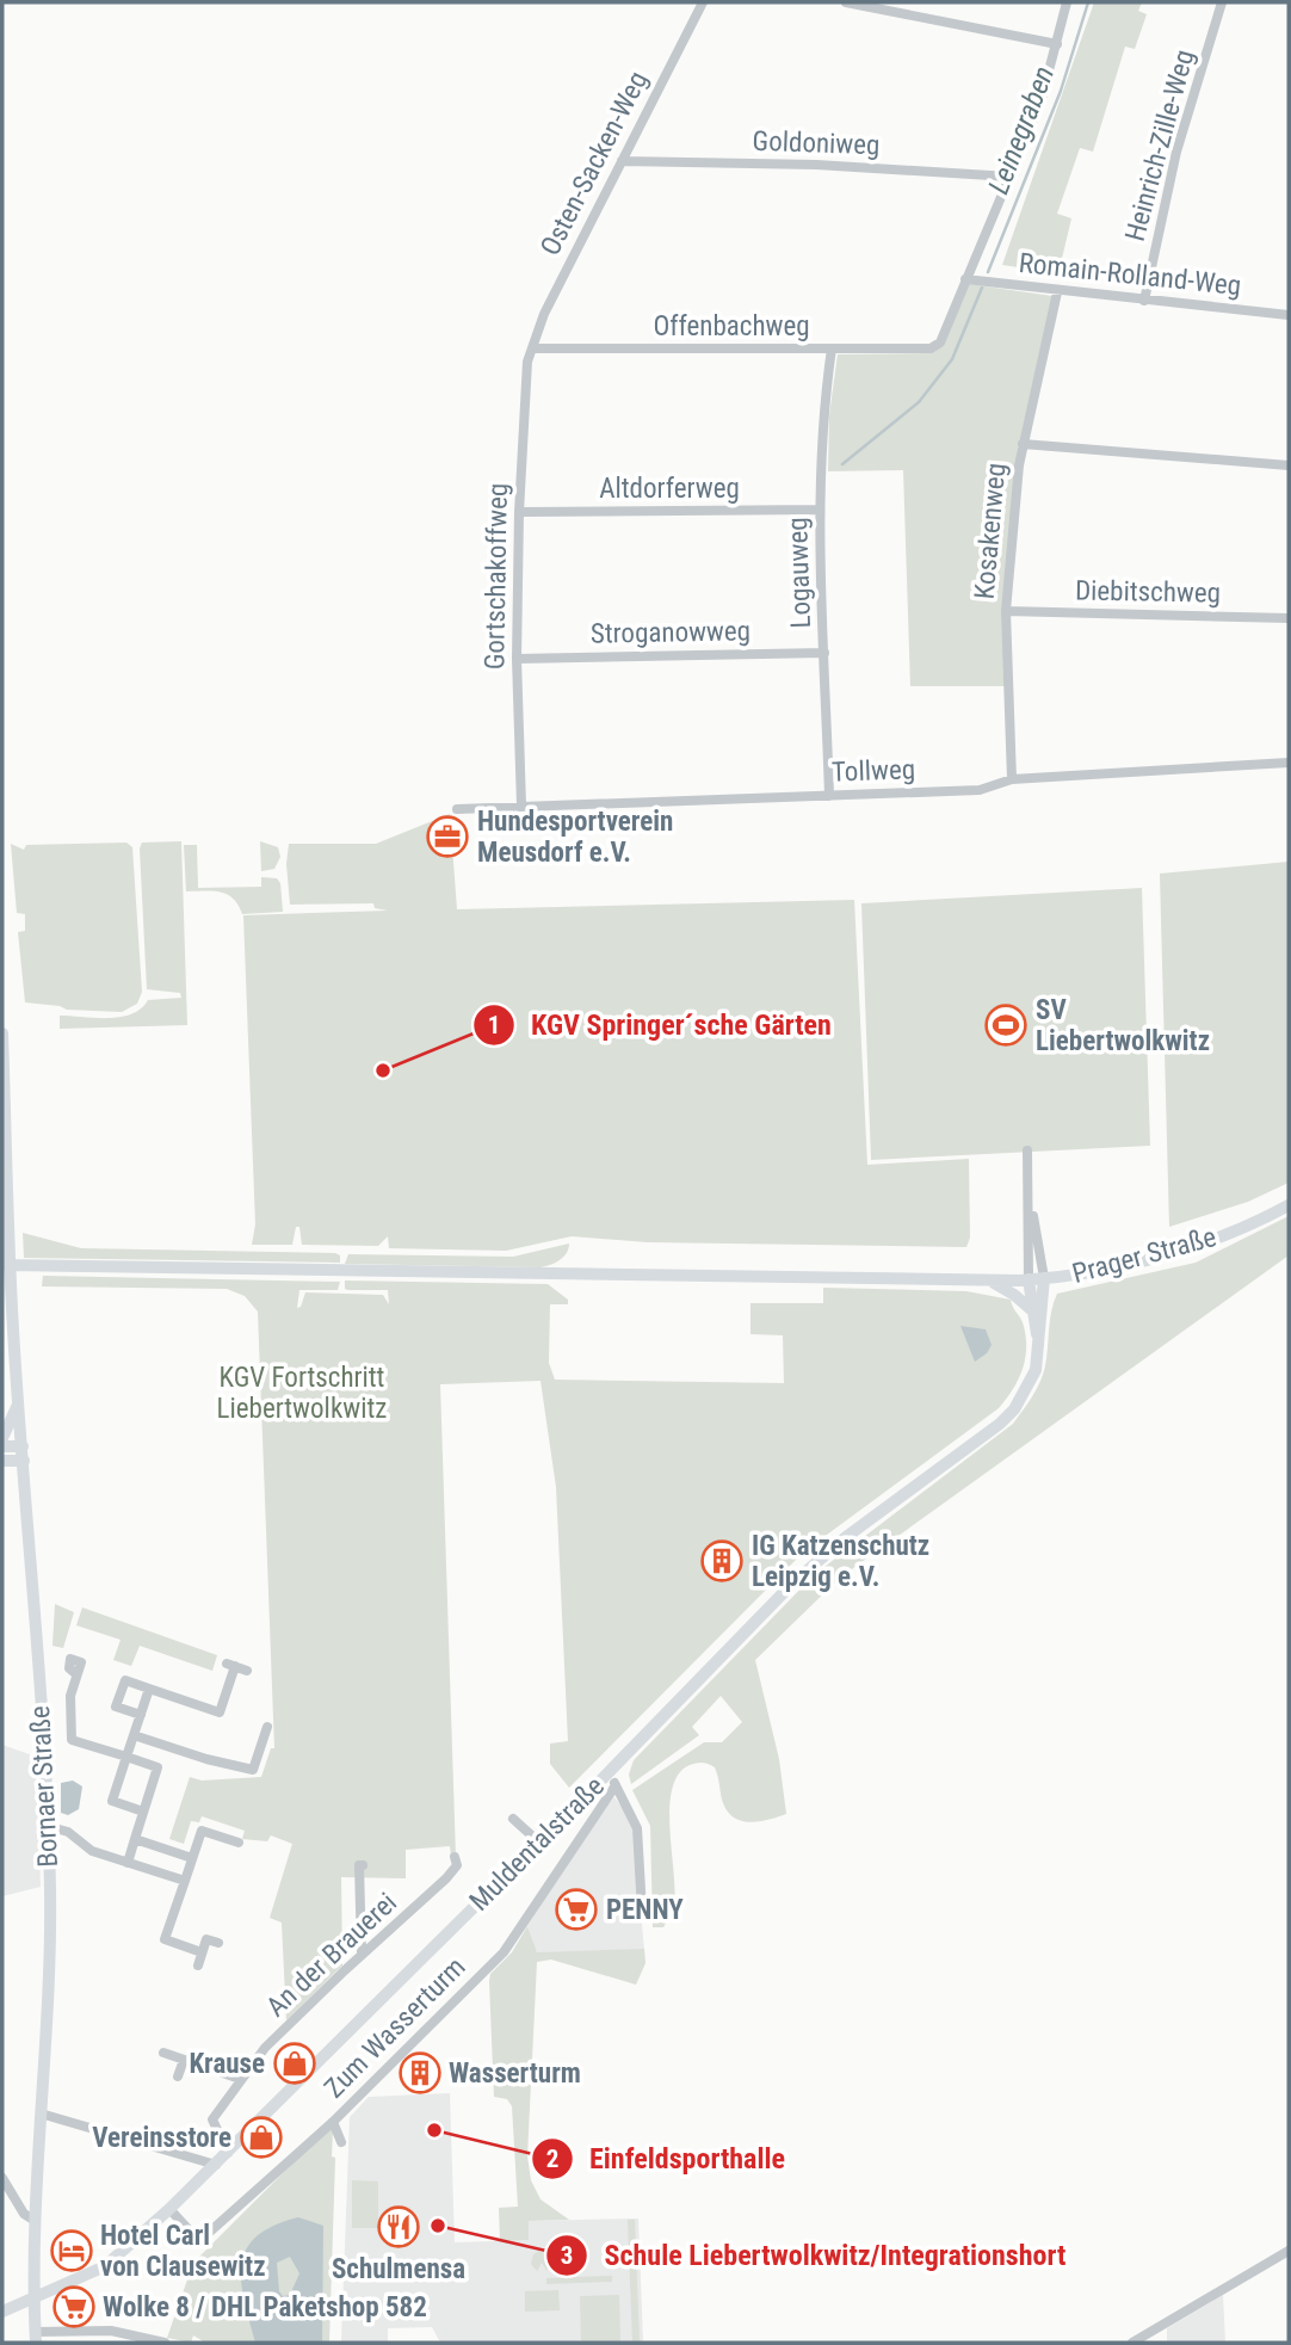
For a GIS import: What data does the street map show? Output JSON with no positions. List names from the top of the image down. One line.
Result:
{"streets":{"main road":["Prager Straße","Bornaer Straße","Muldentalstraße"],"street":["Goldoniweg","Heinrich-Zille-Weg","Osten-Sacken-Weg","Romain-Rolland-Weg","Offenbachweg","Altdorferweg","Kosakenweg","Logauweg","Gortschakoffweg","Diebitschweg","Stroganowweg","Tollweg","An der Brauerei","Zum Wasserturm"]},"crossings":[["Goldoniweg","Osten-Sacken-Weg"],["Heinrich-Zille-Weg","Romain-Rolland-Weg"],["Osten-Sacken-Weg","Offenbachweg"],["Osten-Sacken-Weg","Gortschakoffweg"],["Romain-Rolland-Weg","Offenbachweg"],["Romain-Rolland-Weg","Kosakenweg"],["Offenbachweg","Logauweg"],["Offenbachweg","Gortschakoffweg"],["Altdorferweg","Logauweg"],["Altdorferweg","Gortschakoffweg"],["Kosakenweg","Diebitschweg"],["Kosakenweg","Tollweg"],["Logauweg","Stroganowweg"],["Logauweg","Tollweg"],["Gortschakoffweg","Stroganowweg"],["Gortschakoffweg","Tollweg"],["Prager Straße","Bornaer Straße"],["Prager Straße","Muldentalstraße"],["Bornaer Straße","Muldentalstraße"],["Muldentalstraße","An der Brauerei"],["Muldentalstraße","Zum Wasserturm"]],"water":["Leinegraben"],"parks":["KGV Fortschritt Liebertwolkwitz"],"places":{"office":["Hundesportverein Meusdorf e.V."],"sports":["SV Liebertwolkwitz"],"other":["KGV Springer´sche Gärten","Einfeldsporthalle","Schule Liebertwolkwitz/Integrationshort"],"building":["IG Katzenschutz Leipzig e.V.","Wasserturm"],"supermarket":["PENNY","Wolke 8 / DHL Paketshop 582"],"shop":["Krause","Vereinsstore"],"restaurant":["Schulmensa"],"hotel":["Hotel Carl von Clausewitz"]}}
